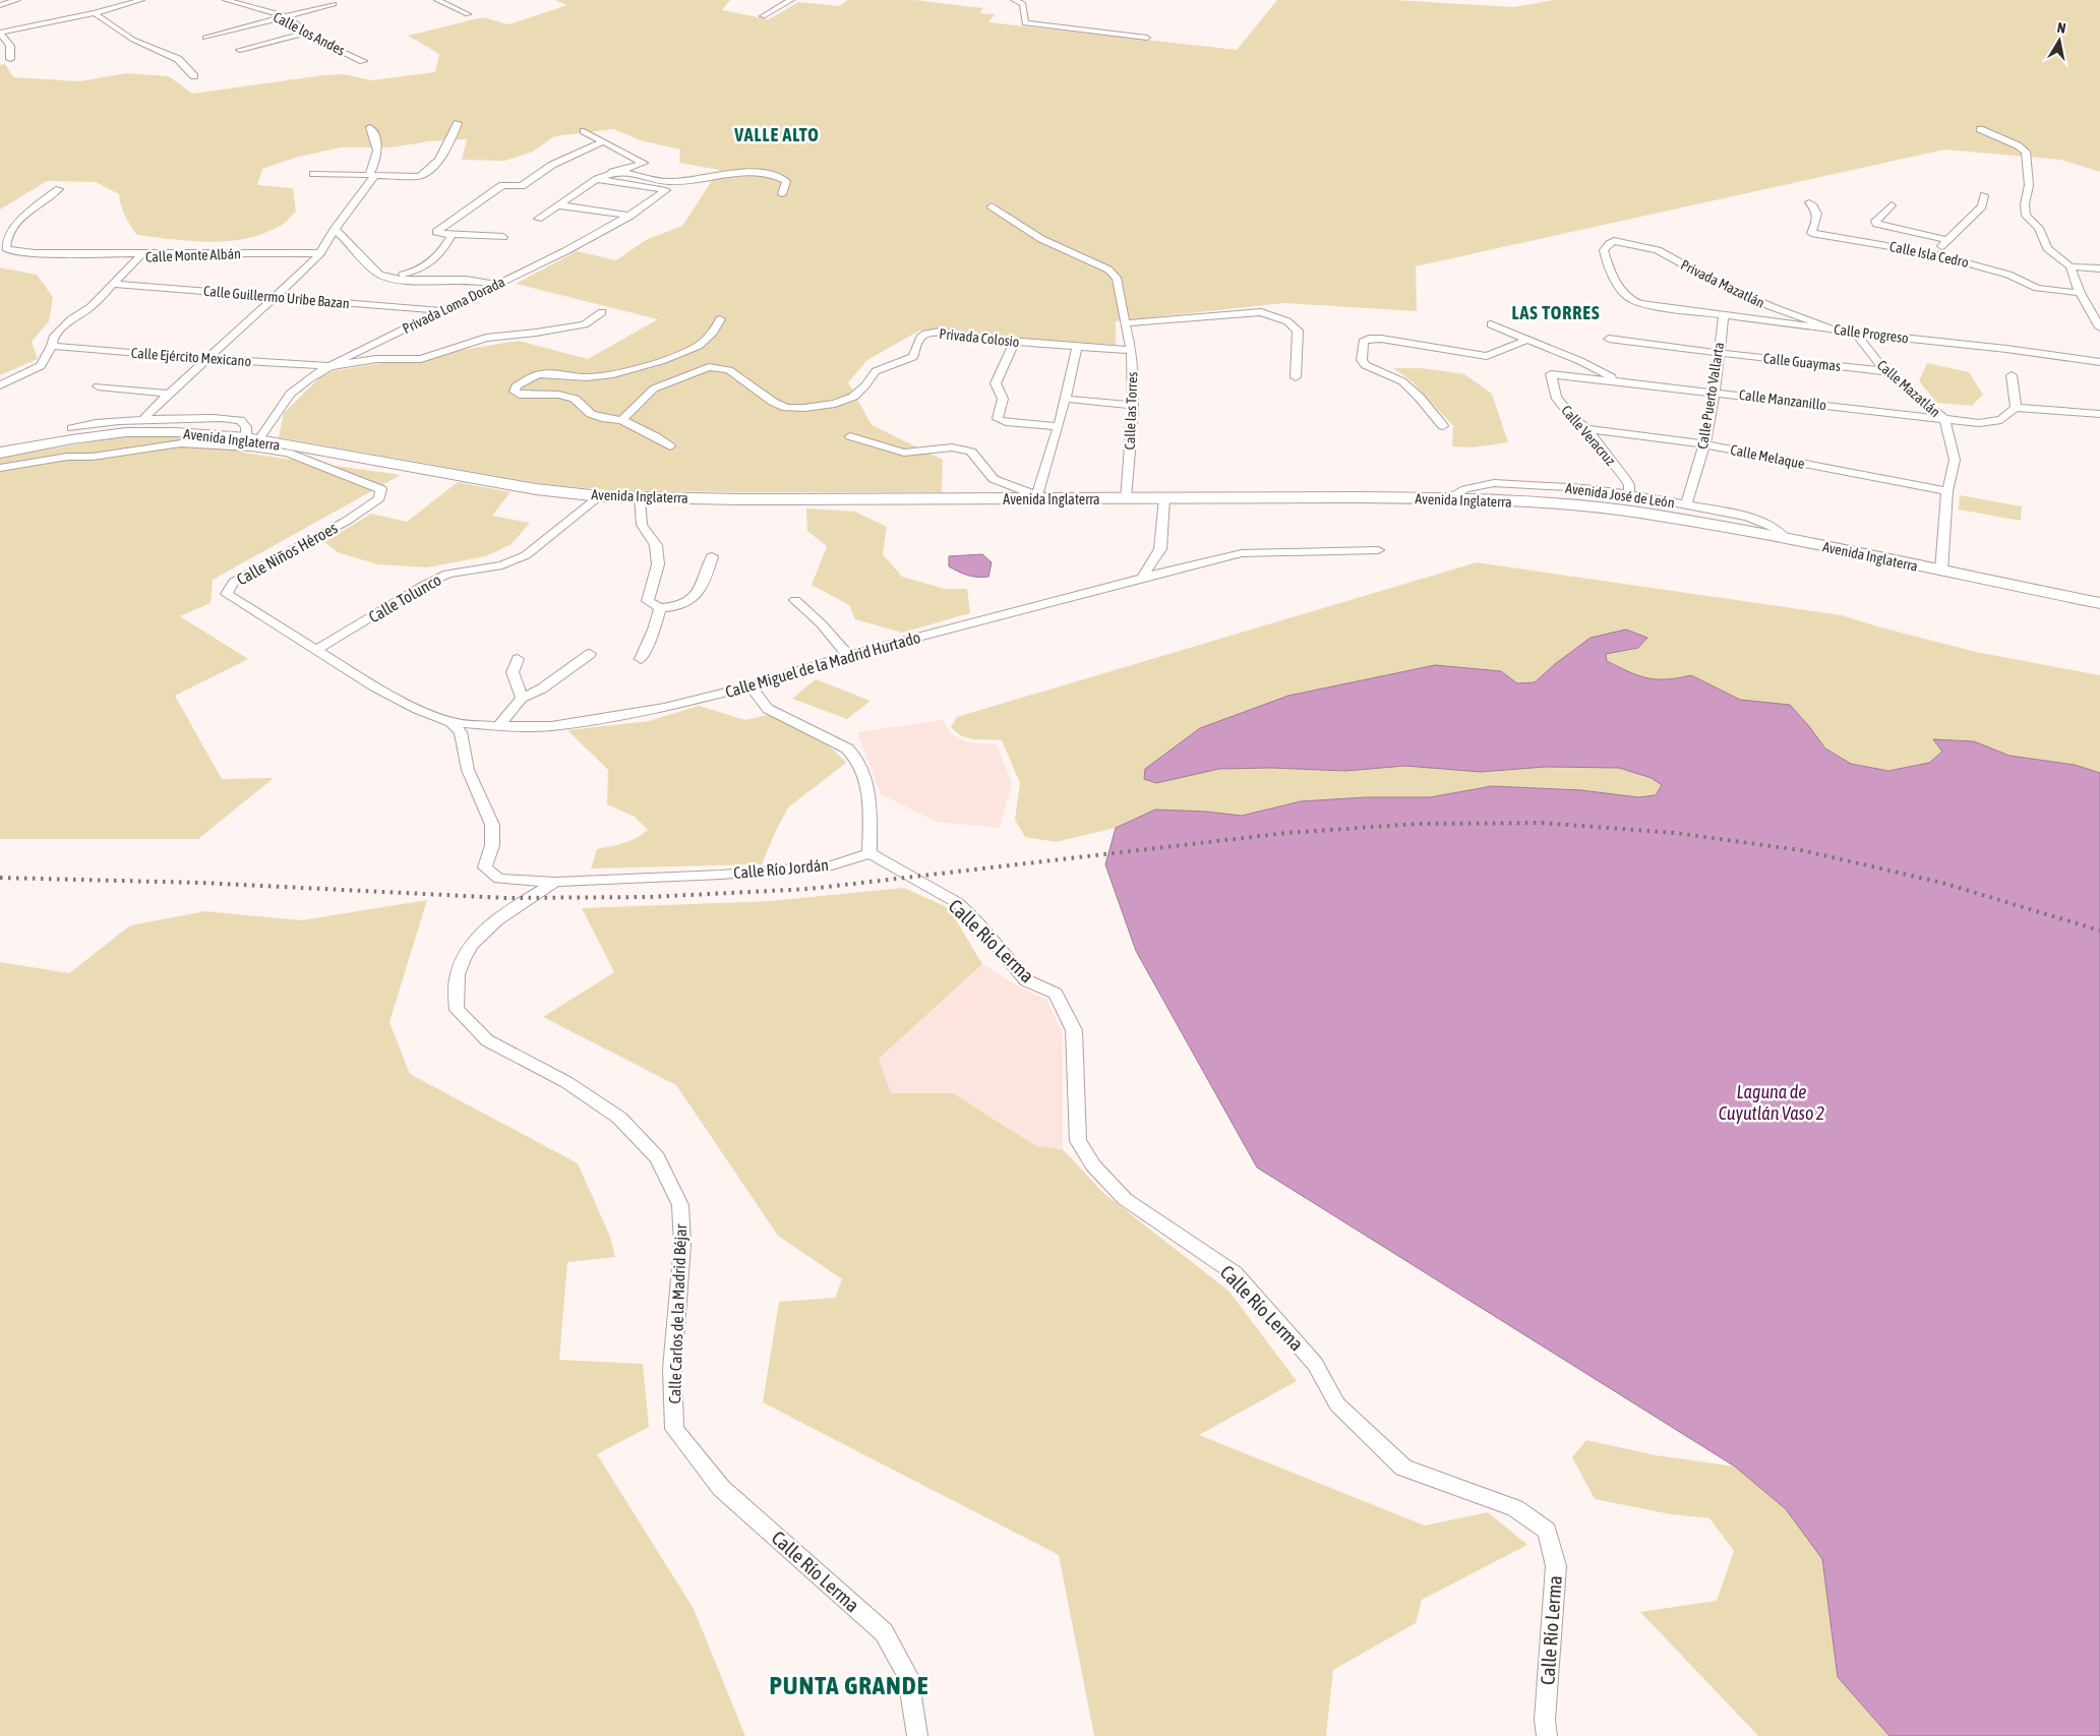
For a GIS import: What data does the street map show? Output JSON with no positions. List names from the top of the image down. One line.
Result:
{"streets":{"main road":["Avenida Inglaterra"],"street":["Calle los Andes","Calle Isla Cedro","Calle Monte Albán","Privada Mazatlán","Calle Guillermo Uribe Bazan","Privada Loma Dorada","Calle Progreso","Privada Colosio","Calle Ejército Mexicano","Calle Guaymas","Calle Mazatlán","Calle Puerto Vallarta","Calle Manzanillo","Calle las Torres","Calle Veracruz","Calle Melaque","Avenida José de León","Calle Niños Héroes","Calle Tolunco","Calle Miguel de la Madrid Hurtado","Calle Río Jordán","Calle Río Lerma","Calle Carlos de la Madrid Béjar"]},"crossings":[["Calle Monte Albán","Calle Guillermo Uribe Bazan"],["Calle Monte Albán","Calle Ejército Mexicano"],["Privada Mazatlán","Calle Progreso"],["Calle Guillermo Uribe Bazan","Privada Loma Dorada"],["Privada Loma Dorada","Calle Ejército Mexicano"],["Privada Loma Dorada","Avenida Inglaterra"],["Privada Loma Dorada","Calle Niños Héroes"],["Calle Progreso","Calle Mazatlán"],["Calle Progreso","Calle Puerto Vallarta"],["Privada Colosio","Calle las Torres"],["Calle Guaymas","Calle Mazatlán"],["Calle Guaymas","Calle Puerto Vallarta"],["Calle Mazatlán","Calle Manzanillo"],["Calle Mazatlán","Avenida Inglaterra"],["Calle Mazatlán","Calle Melaque"],["Calle Puerto Vallarta","Calle Manzanillo"],["Calle Puerto Vallarta","Calle Melaque"],["Calle Puerto Vallarta","Avenida José de León"],["Calle Manzanillo","Calle Veracruz"],["Calle las Torres","Avenida Inglaterra"],["Calle Veracruz","Calle Melaque"],["Calle Veracruz","Avenida José de León"],["Avenida Inglaterra","Avenida José de León"],["Avenida Inglaterra","Calle Niños Héroes"],["Avenida Inglaterra","Calle Tolunco"],["Calle Niños Héroes","Calle Tolunco"],["Calle Niños Héroes","Calle Miguel de la Madrid Hurtado"],["Calle Río Jordán","Calle Río Lerma"],["Calle Río Jordán","Calle Carlos de la Madrid Béjar"],["Calle Río Lerma","Calle Carlos de la Madrid Béjar"]],"districts":["VALLE ALTO","LAS TORRES","PUNTA GRANDE"],"water":["Laguna de Cuyutlán Vaso 2"],"north":"top"}
